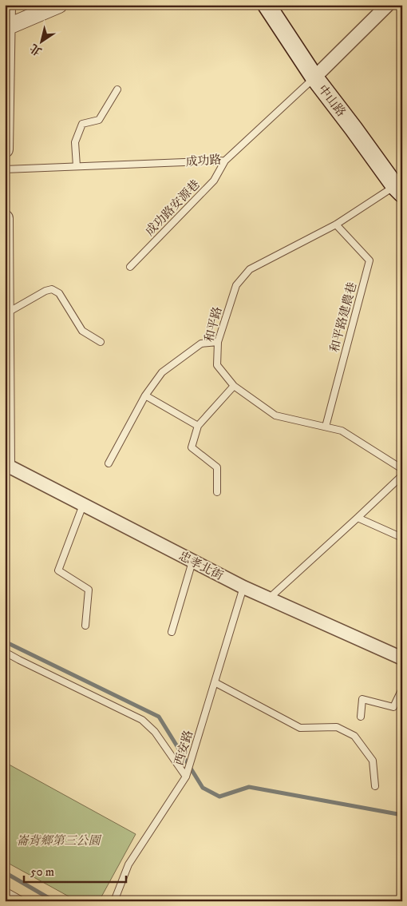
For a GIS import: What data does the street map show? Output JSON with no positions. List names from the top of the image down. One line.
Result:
{"streets":{"main road":["中山路"],"street":["成功路","忠孝北街"],"lane":["成功路安源巷","和平路建農巷","和平路","西安路"]},"crossings":[["中山路","成功路"],["中山路","和平路"],["成功路","成功路安源巷"],["和平路建農巷","和平路"],["忠孝北街","西安路"]],"parks":["崙背鄉第三公園"],"scale_bar":"50 m","north":"bottom left"}
